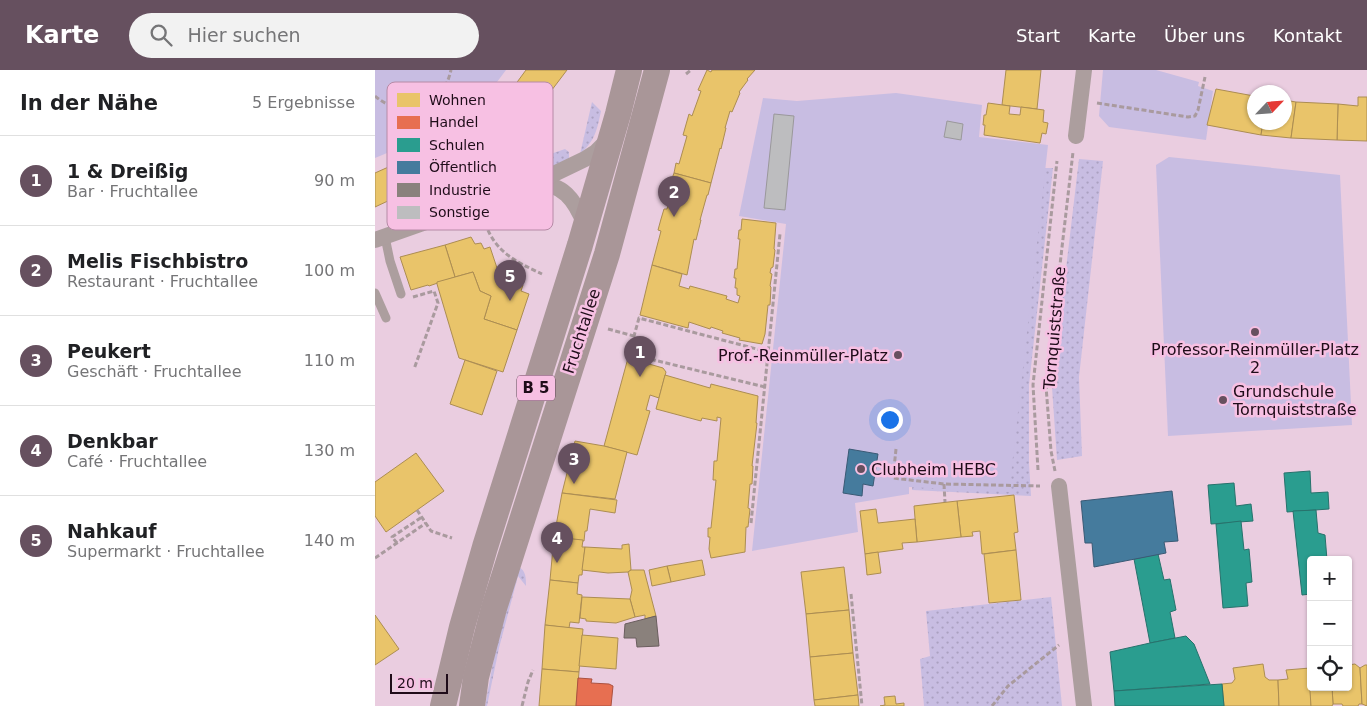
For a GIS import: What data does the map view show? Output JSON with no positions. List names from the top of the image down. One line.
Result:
{"streets":{"main road":["Fruchtallee","B 5"],"path":["Tornquiststraße"]},"places":["Professor-Reinmüller-Platz 2","Prof.-Reinmüller-Platz","Grundschule Tornquiststraße","Clubheim HEBC"],"legend":["Wohnen","Handel","Schulen","Öffentlich","Industrie","Sonstige"],"scale_bar":"20 m","north":"top right","page":{"header":"Karte","search":"Hier suchen","nav":["Start","Karte","Über uns","Kontakt"],"heading":["In der Nähe","5 Ergebnisse"],"list":[{"mark":"1","name":"1 & Dreißig","note":"Bar · Fruchtallee","value":"90 m"},{"mark":"2","name":"Melis Fischbistro","note":"Restaurant · Fruchtallee","value":"100 m"},{"mark":"3","name":"Peukert","note":"Geschäft · Fruchtallee","value":"110 m"},{"mark":"4","name":"Denkbar","note":"Café · Fruchtallee","value":"130 m"},{"mark":"5","name":"Nahkauf","note":"Supermarkt · Fruchtallee","value":"140 m"}],"pins":["2","5","1","3","4"],"map_buttons":["+","−"],"scale":"20 m"}}
